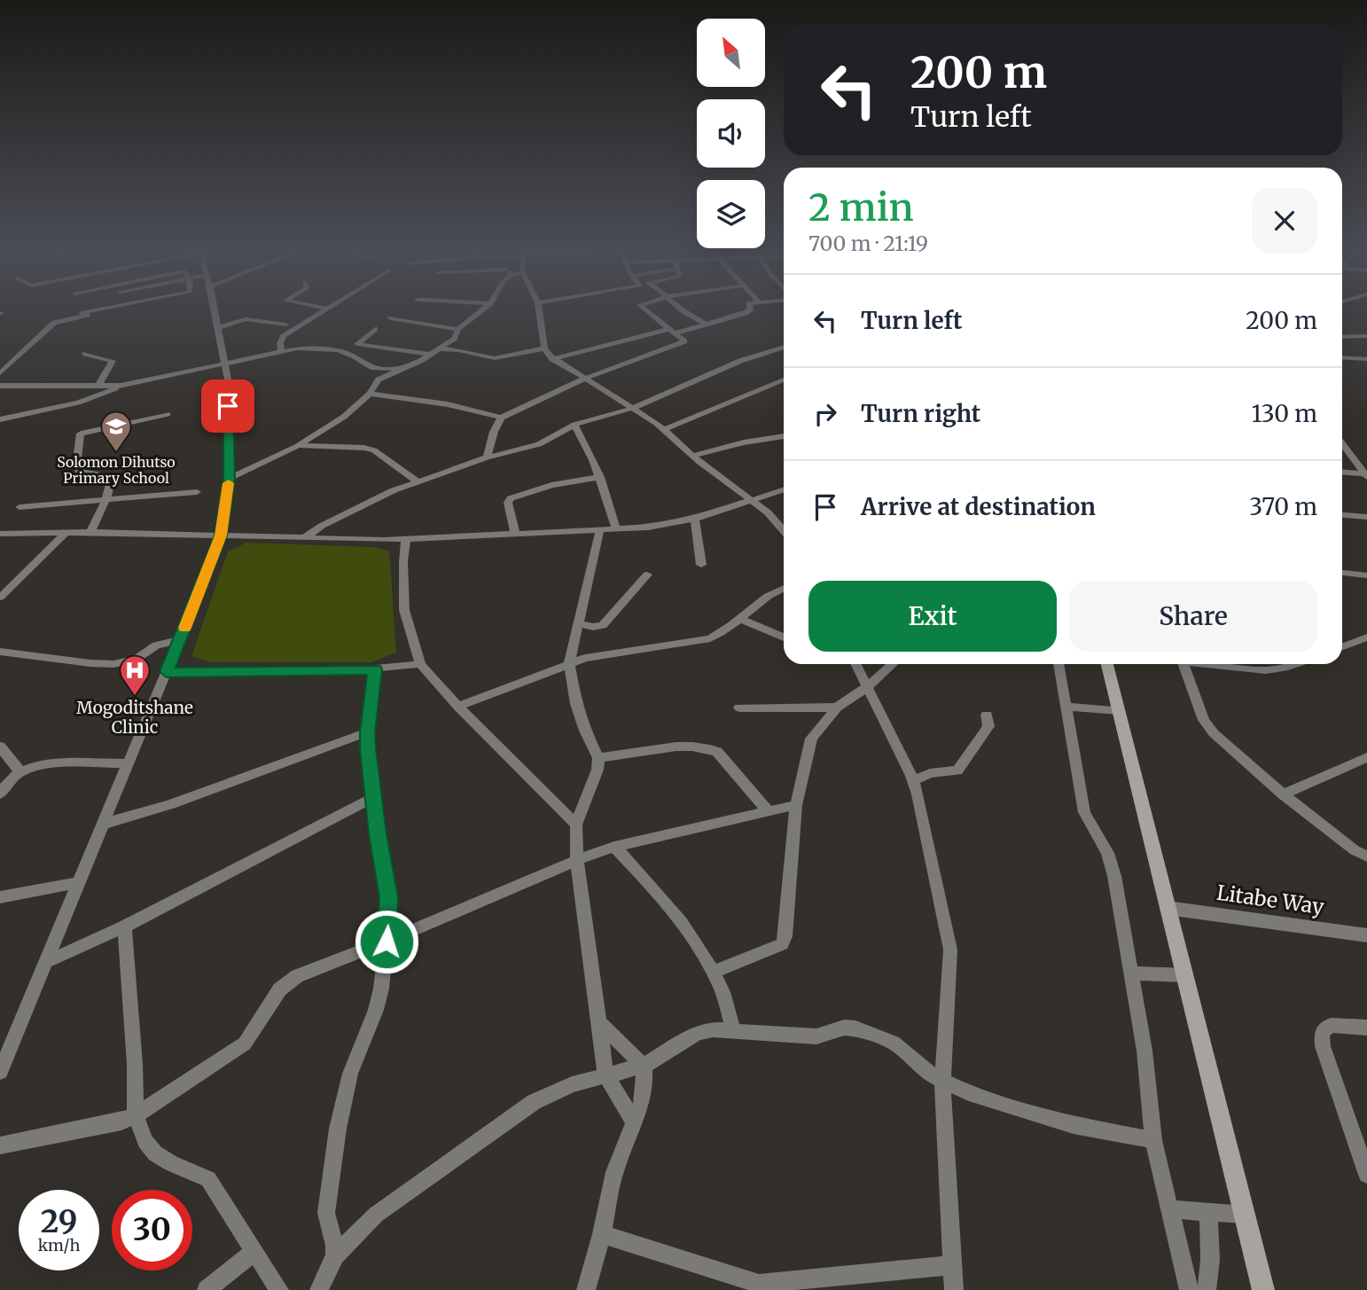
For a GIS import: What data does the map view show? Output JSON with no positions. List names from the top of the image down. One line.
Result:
{"streets":{"street":["Litabe Way"]},"places":{"school or university":["Solomon Dihutso Primary School"],"hospital":["Mogoditshane Clinic"]},"north":"top left","page":{"turn":["200 m","Turn left"],"heading":["2 min","700 m · 21:19"],"list":[{"name":"Turn left","value":"200 m"},{"name":"Turn right","value":"130 m"},{"name":"Arrive at destination","value":"370 m"}],"buttons":["Exit","Share"],"speed":"29 km/h","limit":"30"}}
